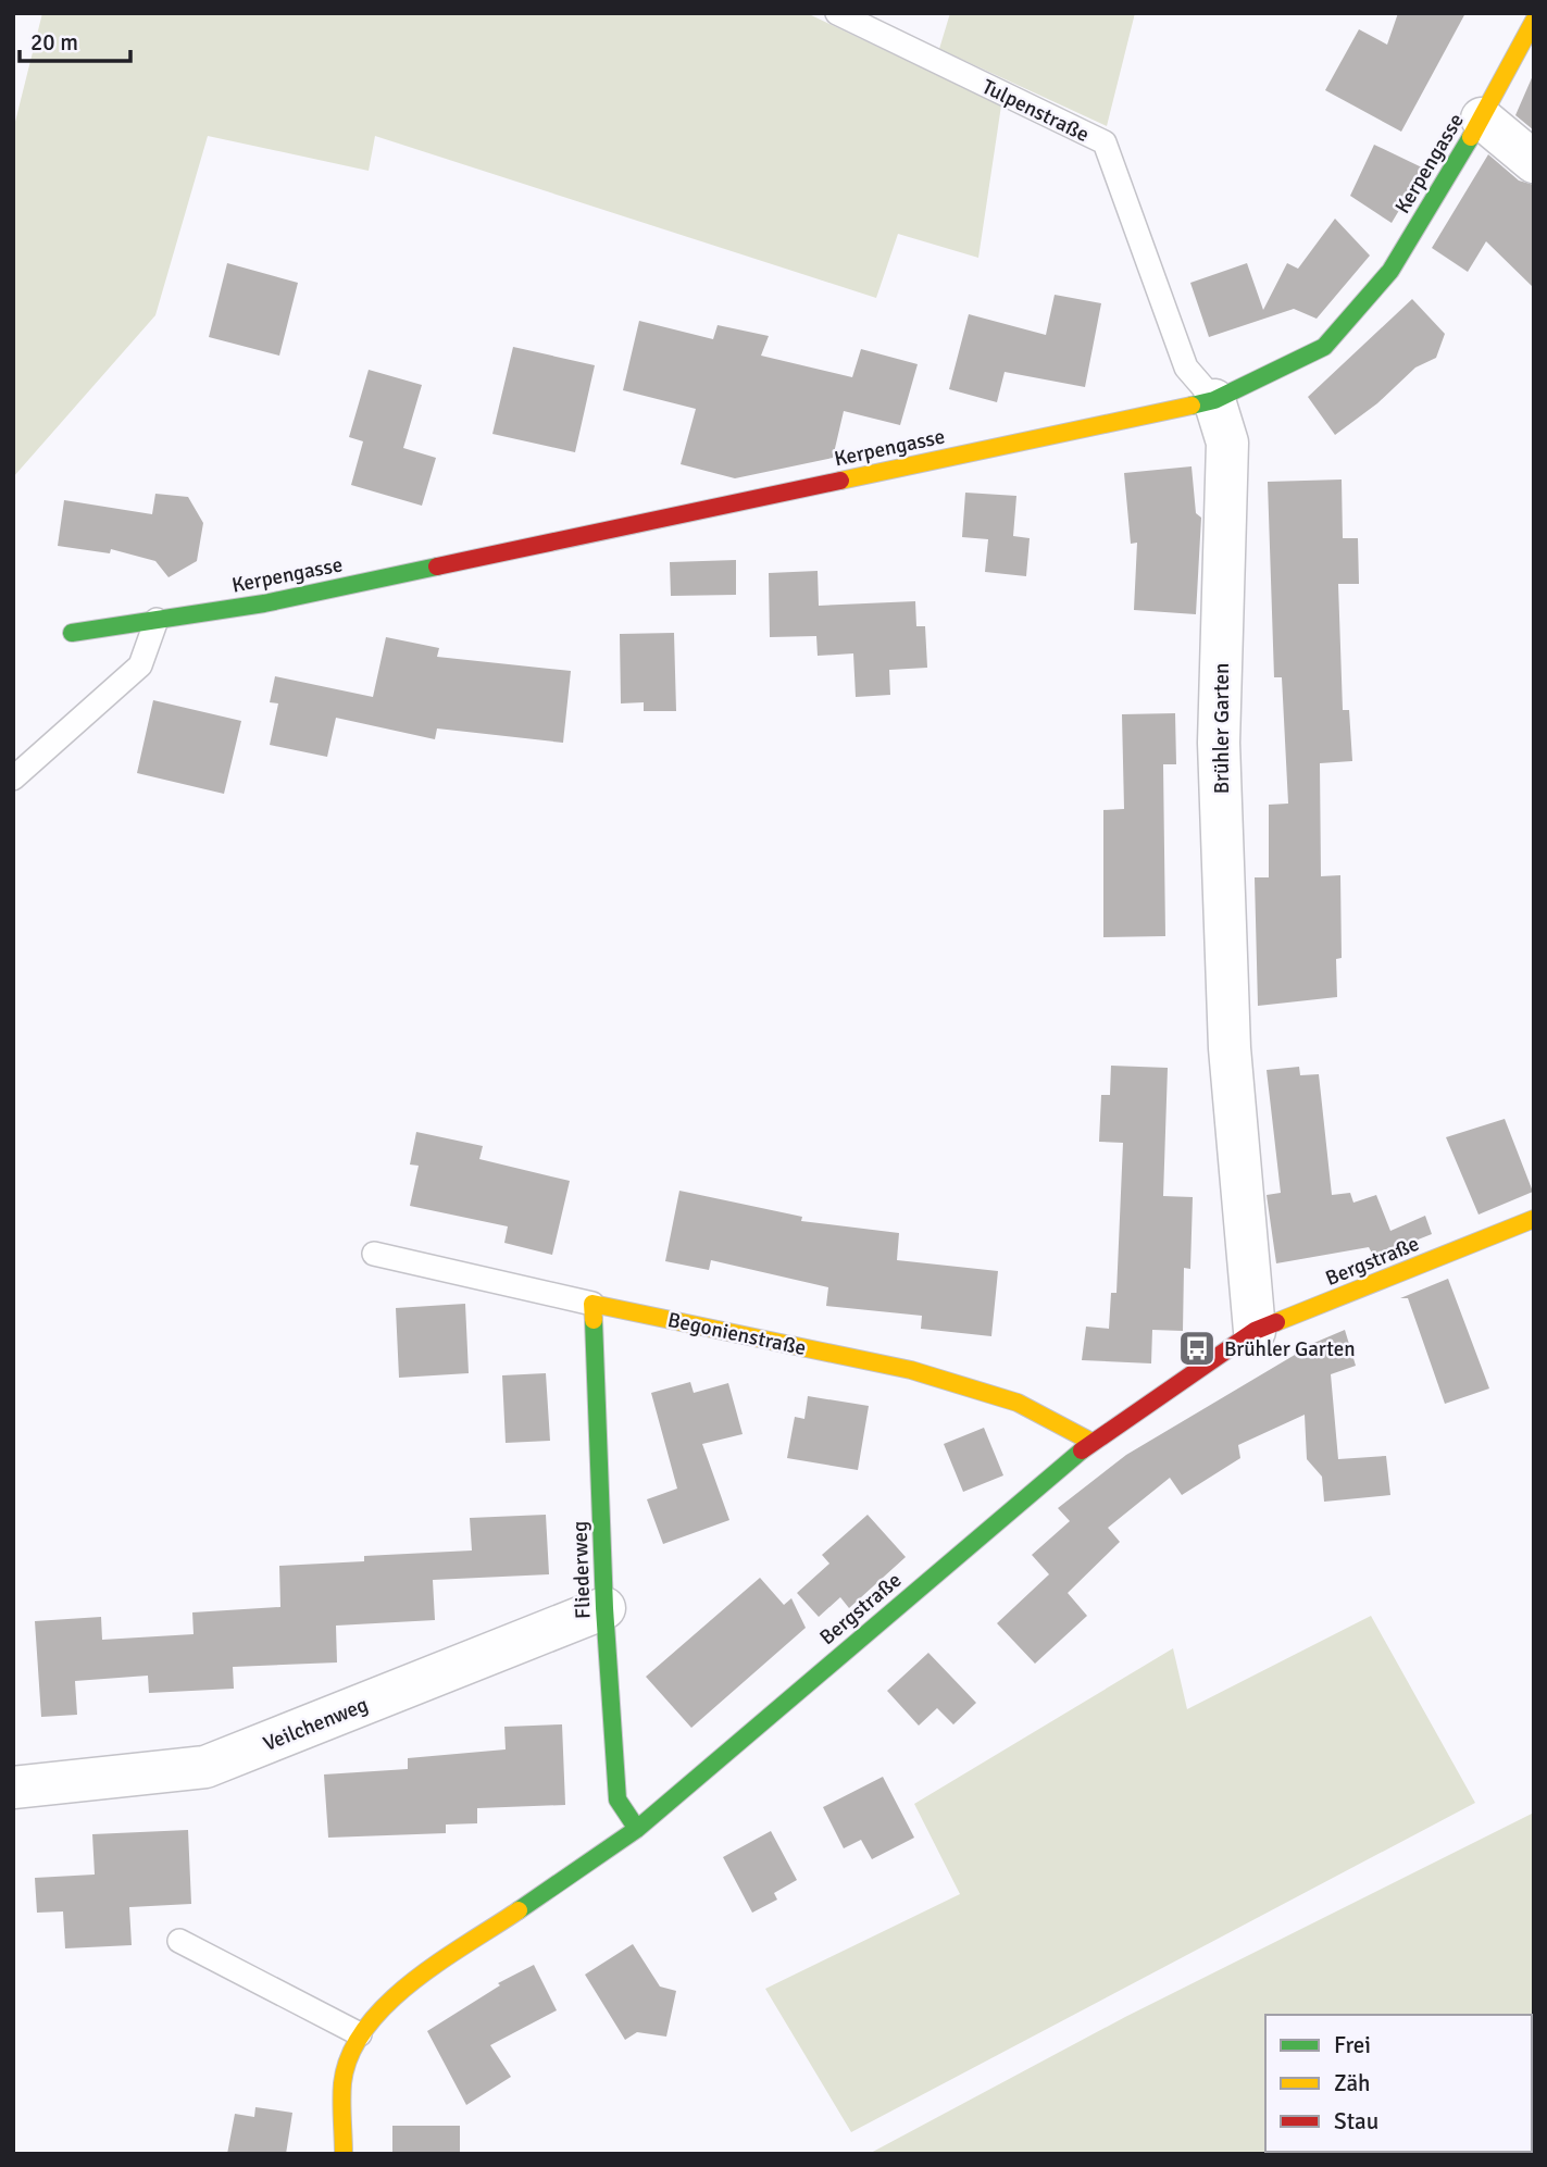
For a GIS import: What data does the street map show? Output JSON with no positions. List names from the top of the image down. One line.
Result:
{"streets":{"street":["Kerpengasse","Brühler Garten","Bergstraße","Begonienstraße","Fliederweg","Veilchenweg"],"lane":["Tulpenstraße"]},"crossings":[["Tulpenstraße","Kerpengasse"],["Tulpenstraße","Brühler Garten"],["Kerpengasse","Brühler Garten"],["Brühler Garten","Bergstraße"],["Bergstraße","Begonienstraße"],["Bergstraße","Fliederweg"],["Begonienstraße","Fliederweg"],["Fliederweg","Veilchenweg"]],"places":{"bus stop":["Brühler Garten"]},"legend":["Frei","Zäh","Stau"],"scale_bar":"20 m"}
